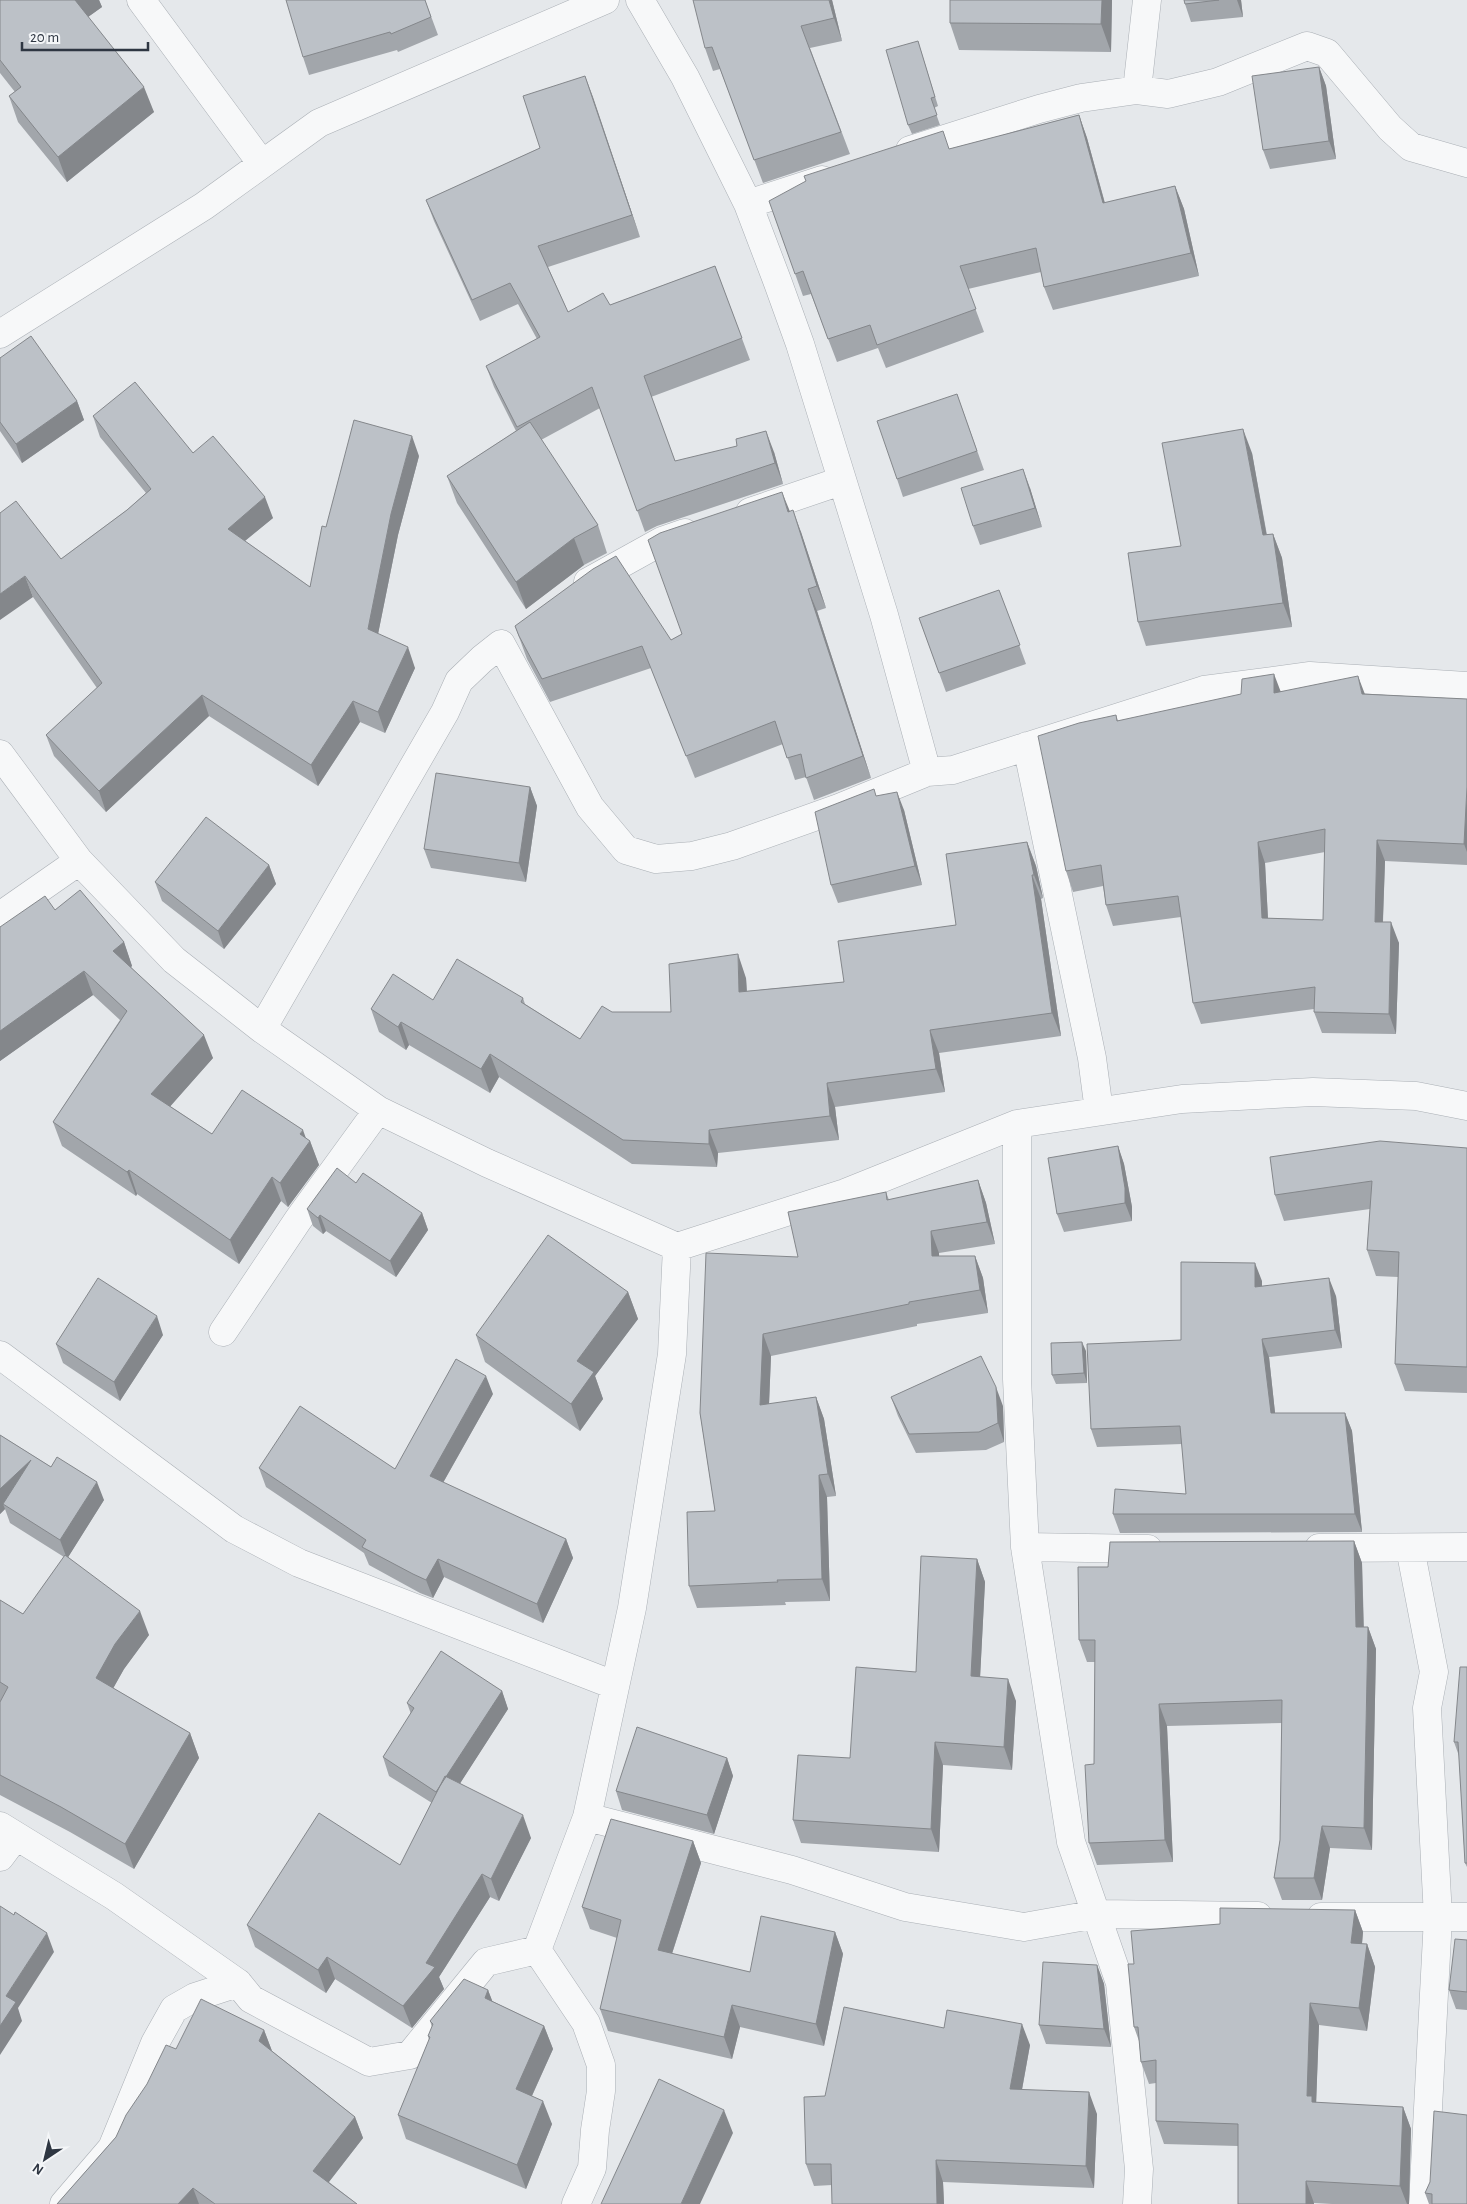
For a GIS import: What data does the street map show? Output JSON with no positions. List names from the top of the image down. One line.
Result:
{"scale_bar":"20 m","north":"bottom left"}
